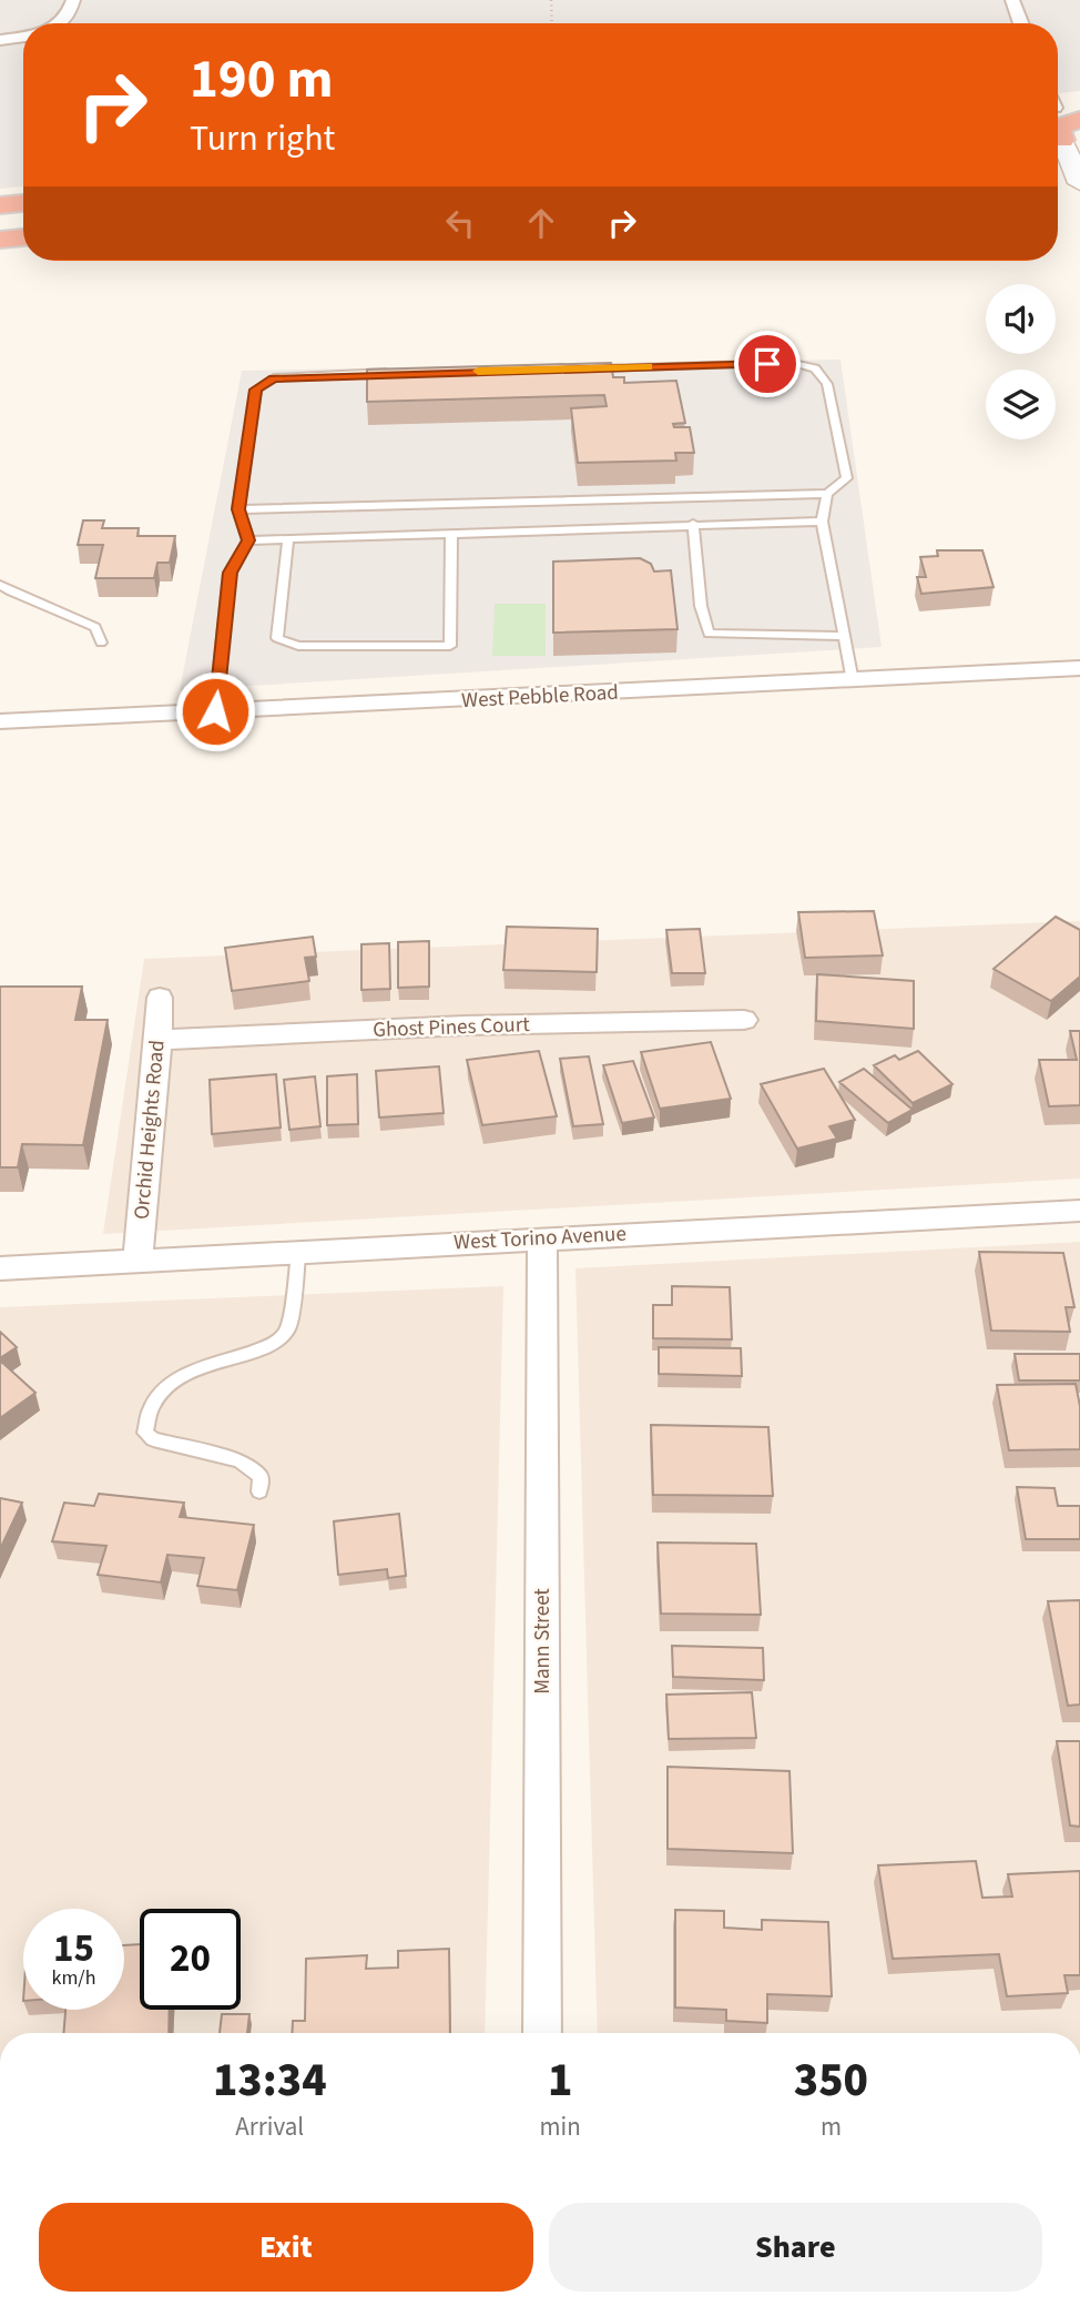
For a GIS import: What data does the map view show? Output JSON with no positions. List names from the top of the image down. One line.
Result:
{"streets":{"street":["West Pebble Road","Ghost Pines Court","Orchid Heights Road","West Torino Avenue","Mann Street"]},"crossings":[["Ghost Pines Court","Orchid Heights Road"],["Orchid Heights Road","West Torino Avenue"],["West Torino Avenue","Mann Street"]],"page":{"turn":["190 m","Turn right"],"speed":"15 km/h","limit":"20","eta":["13:34","Arrival","1","min","350","m"],"buttons":["Exit","Share"]}}
